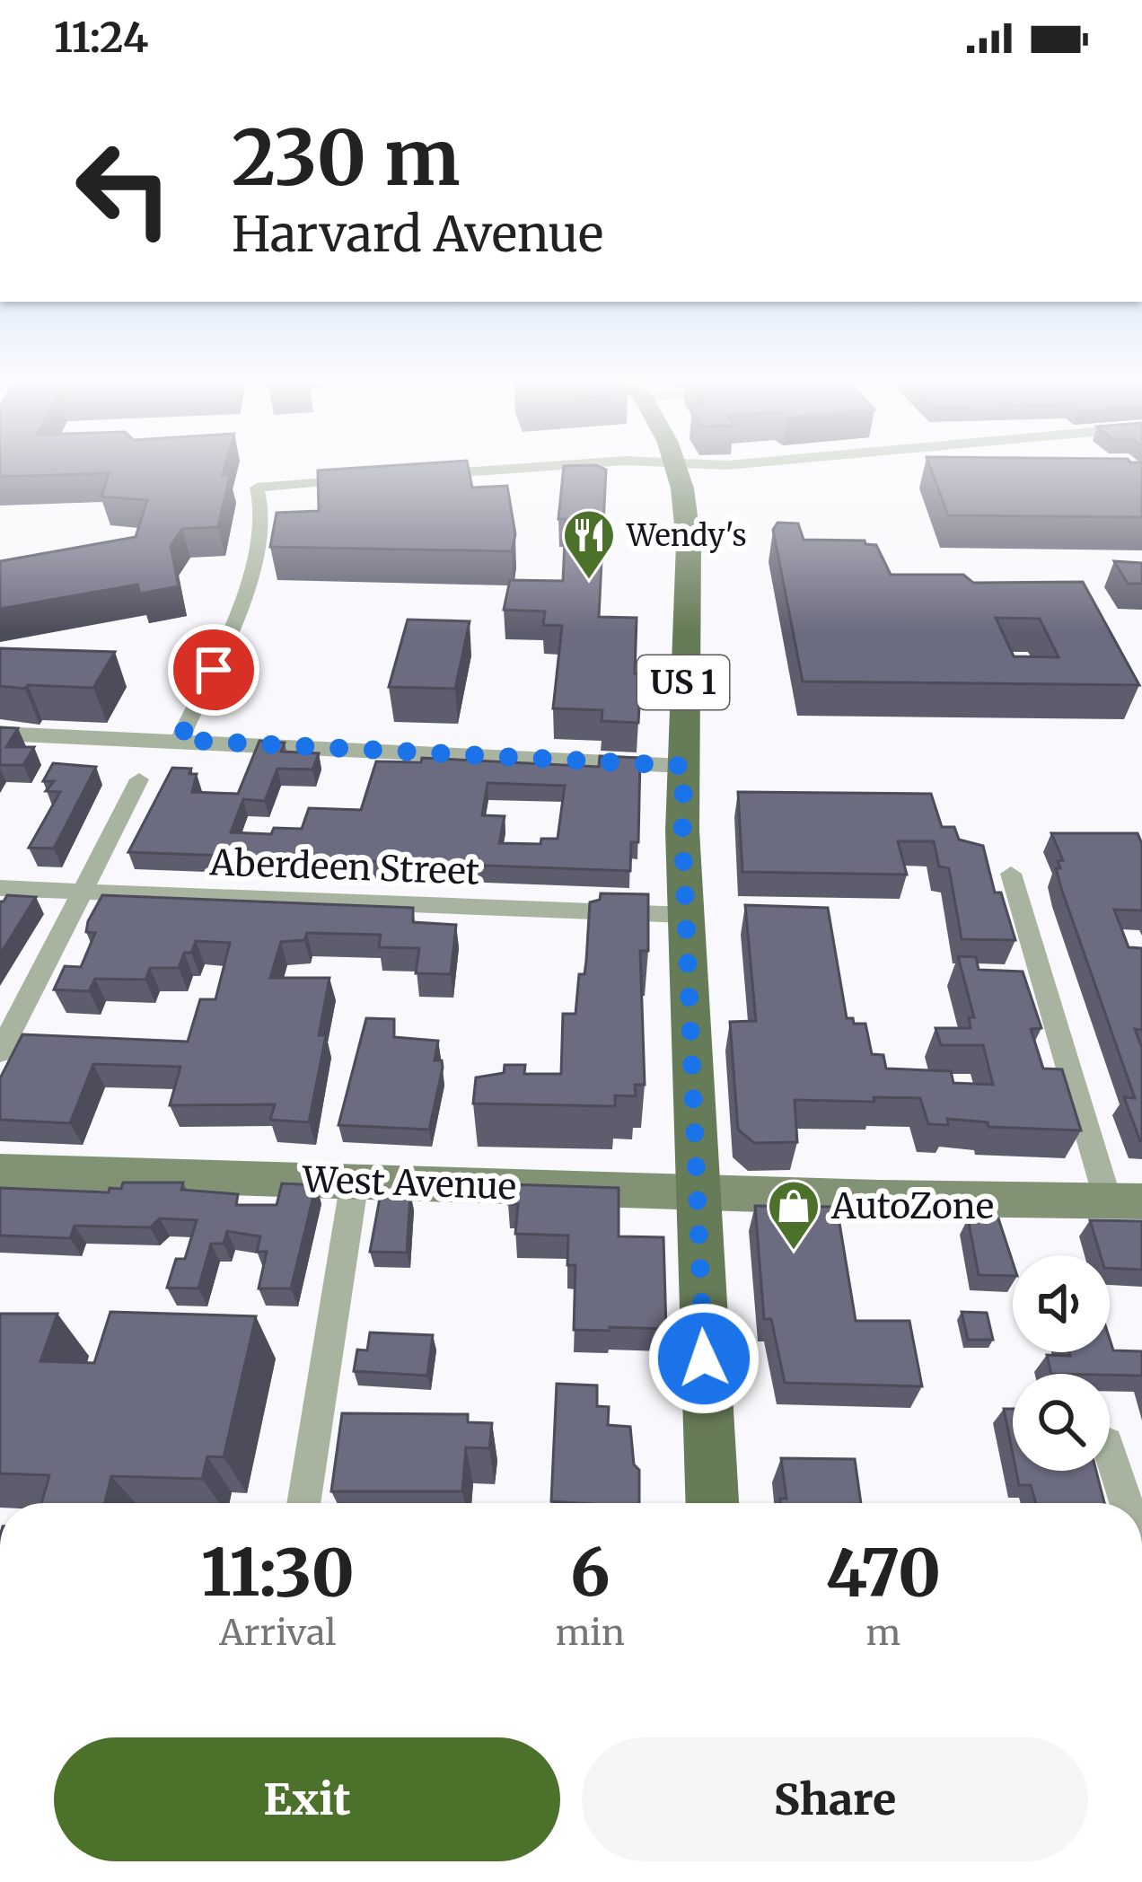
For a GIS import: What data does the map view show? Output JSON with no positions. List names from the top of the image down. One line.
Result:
{"streets":{"main road":["US 1","West Avenue"],"street":["Aberdeen Street"]},"crossings":[["US 1","Aberdeen Street"],["US 1","West Avenue"]],"places":{"restaurant":["Wendy's"],"shop":["AutoZone"]},"page":{"status":"11:24","turn":["230 m","Harvard Avenue"],"eta":["11:30","Arrival","6","min","470","m"],"buttons":["Exit","Share"]}}
